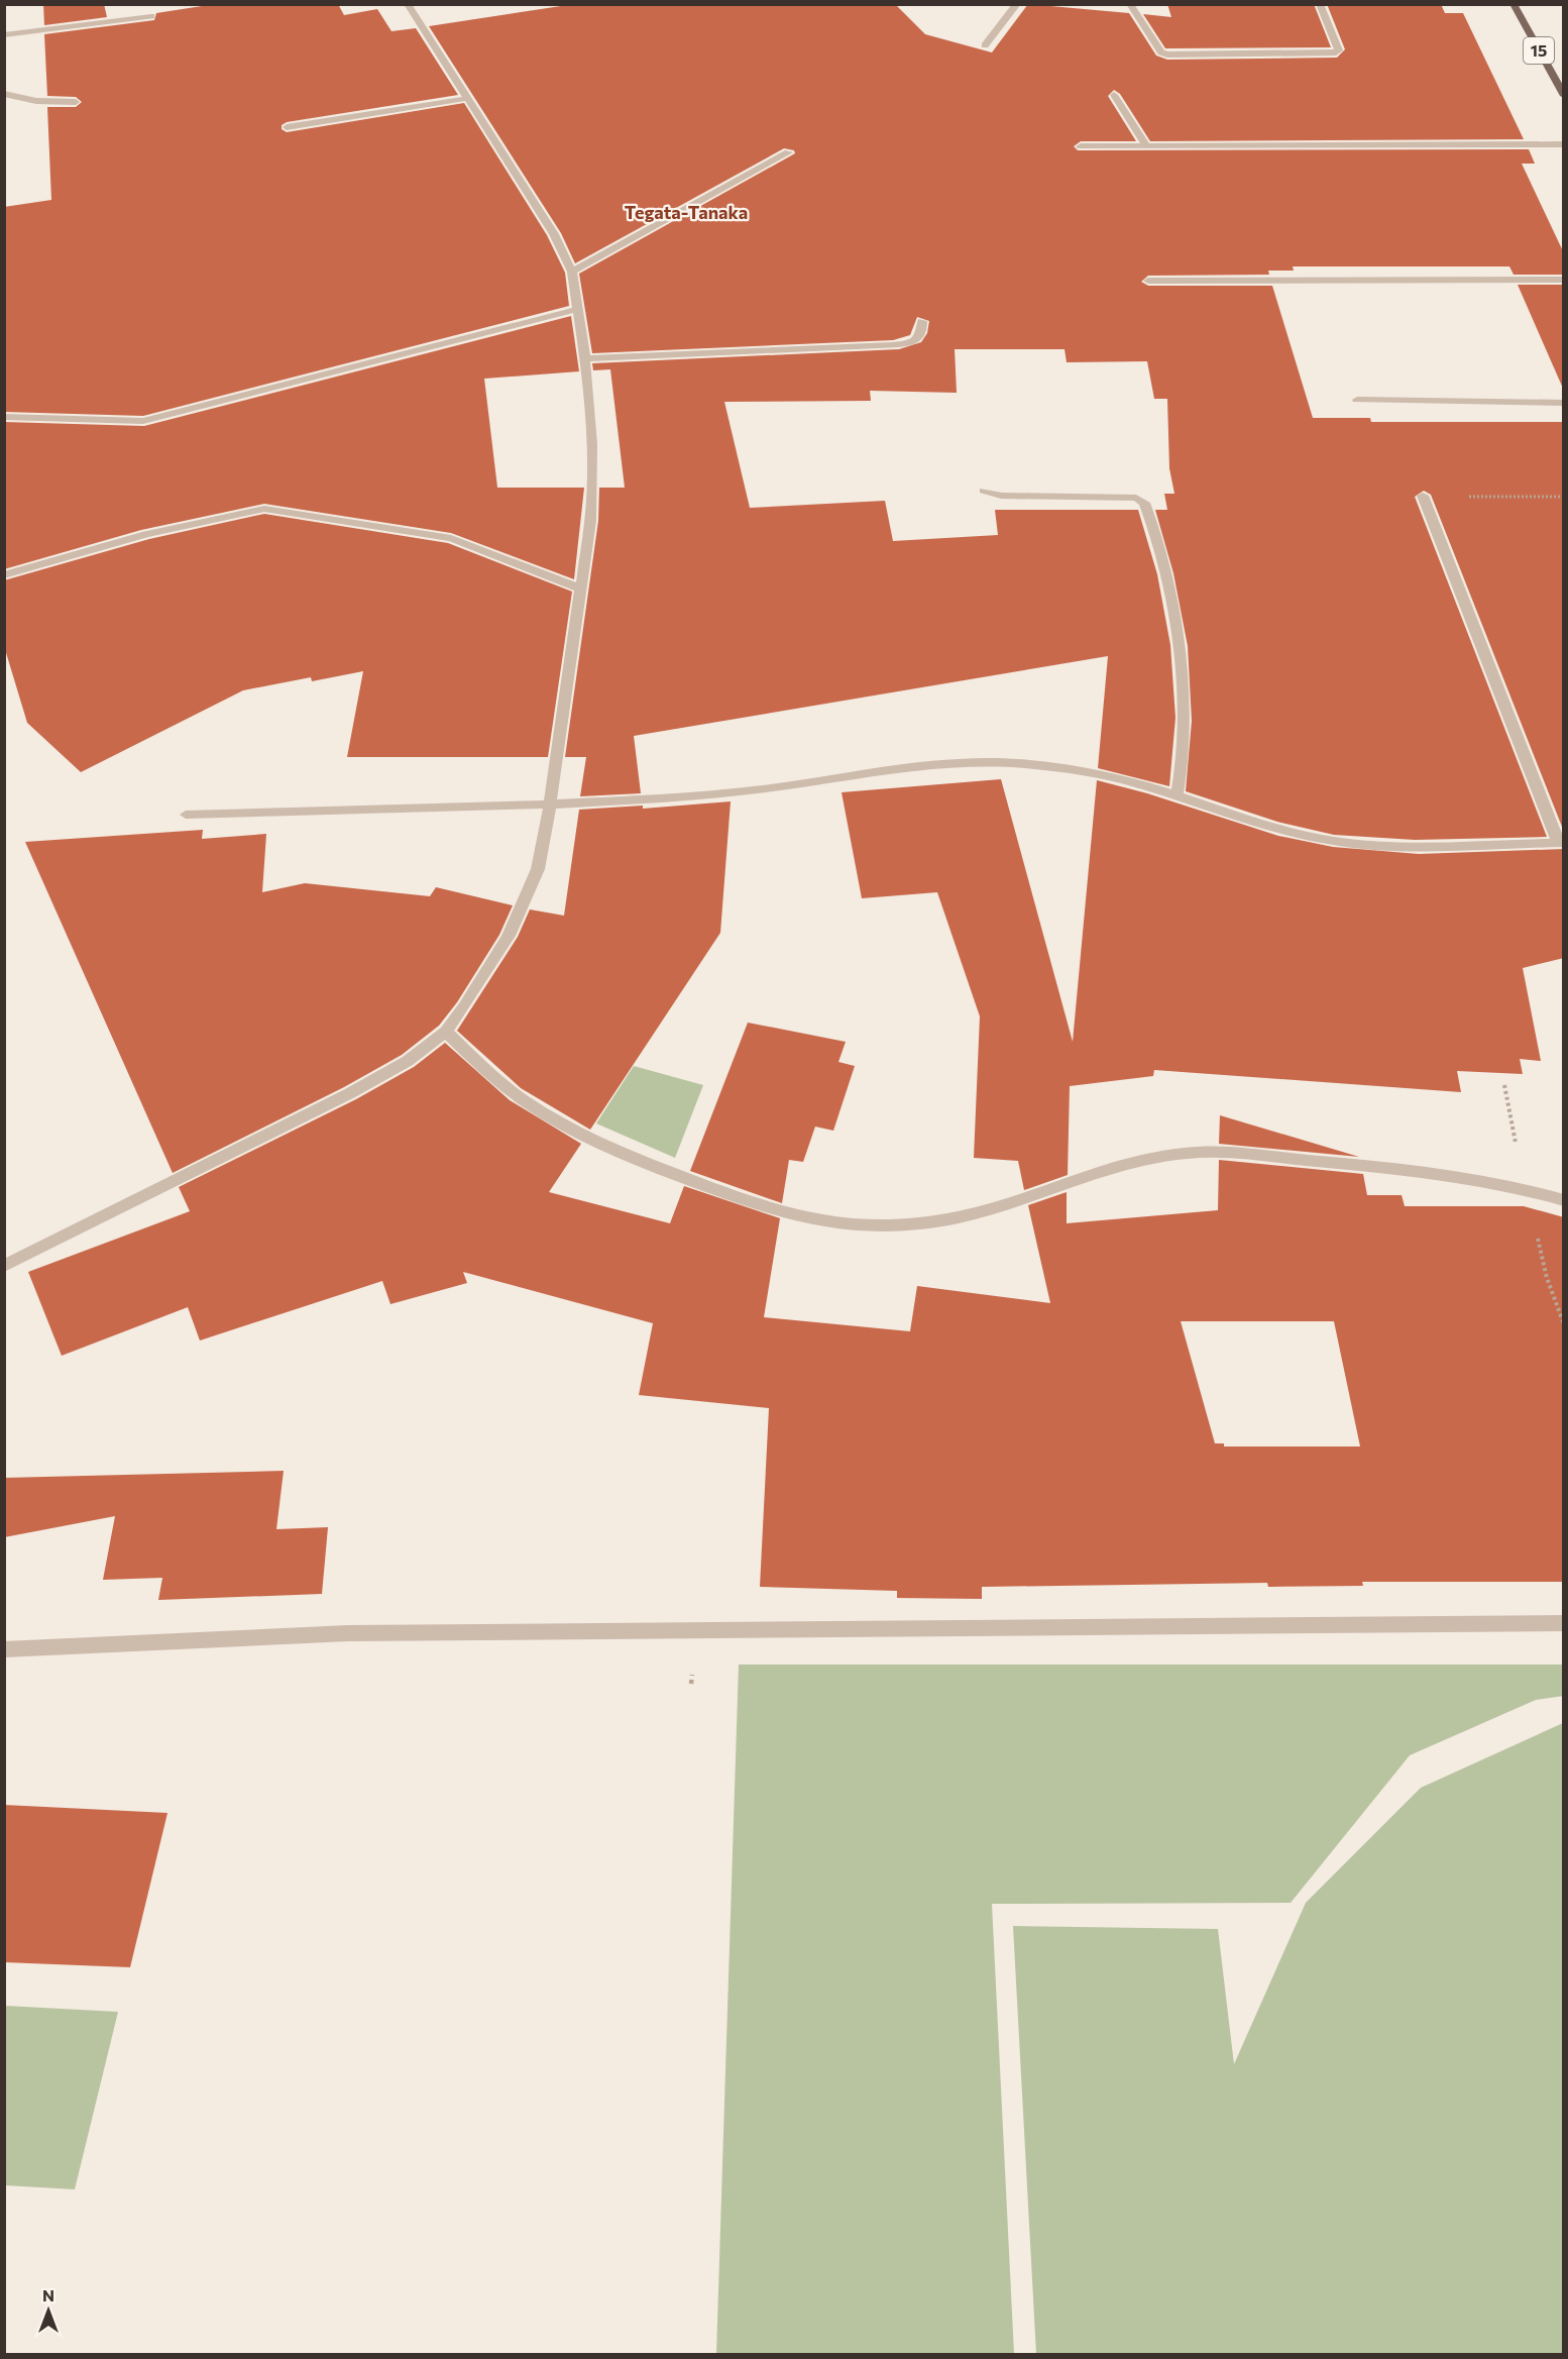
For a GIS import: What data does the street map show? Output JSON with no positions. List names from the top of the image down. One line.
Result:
{"streets":{"main road":["15"]},"districts":["Tegata-Tanaka"],"north":"top"}
